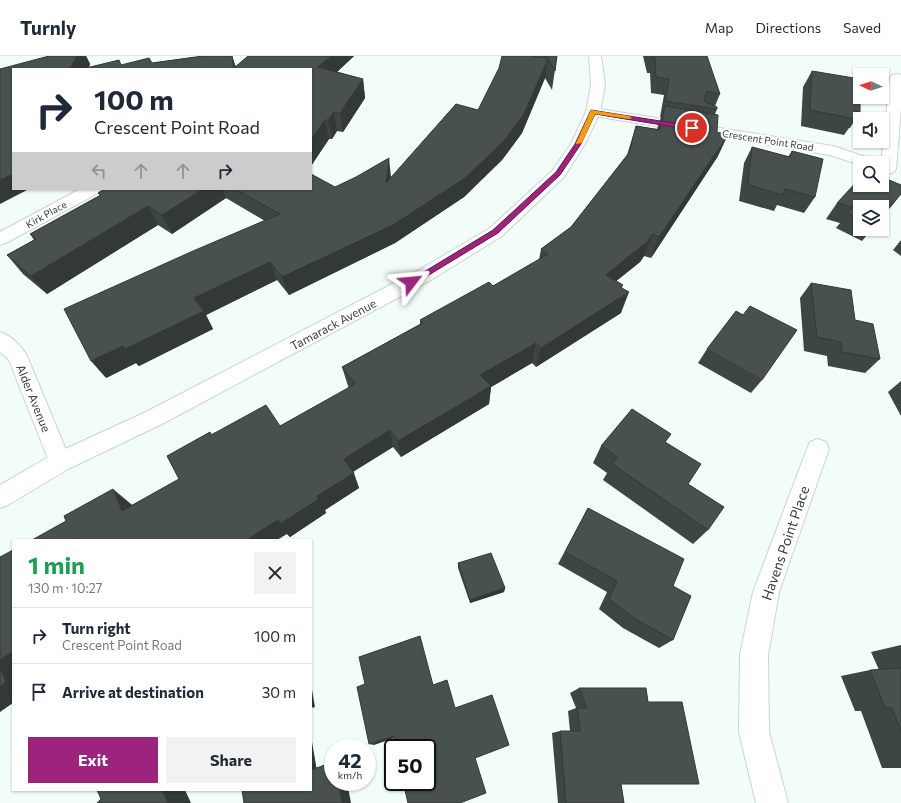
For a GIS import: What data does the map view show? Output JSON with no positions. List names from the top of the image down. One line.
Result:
{"streets":{"street":["Crescent Point Road","Kirk Place","Tamarack Avenue","Alder Avenue","Havens Point Place"]},"crossings":[["Crescent Point Road","Tamarack Avenue"],["Tamarack Avenue","Alder Avenue"]],"north":"left","page":{"header":"Turnly","nav":["Map","Directions","Saved"],"turn":["100 m","Crescent Point Road"],"heading":["1 min","130 m · 10:27"],"list":[{"name":"Turn right","note":"Crescent Point Road","value":"100 m"},{"name":"Arrive at destination","value":"30 m"}],"buttons":["Exit","Share"],"speed":"42 km/h","limit":"50"}}
